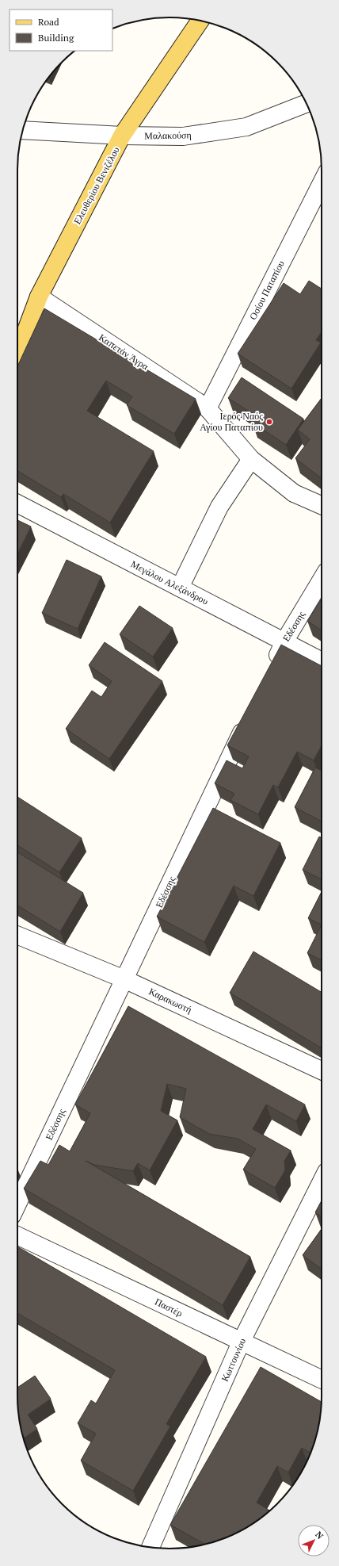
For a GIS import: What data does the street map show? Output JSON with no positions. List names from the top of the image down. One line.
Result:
{"streets":{"main road":["Ελευθερίου Βενιζέλου"],"street":["Μαλακούση","Οσίου Παταπίου","Καπετάν Άγρα","Μεγάλου Αλεξάνδρου","Εδέσσης","Καρακωστή","Παστέρ","Κωττουνίου"]},"crossings":[["Μαλακούση","Ελευθερίου Βενιζέλου"],["Ελευθερίου Βενιζέλου","Καπετάν Άγρα"],["Οσίου Παταπίου","Καπετάν Άγρα"],["Μεγάλου Αλεξάνδρου","Εδέσσης"],["Εδέσσης","Καρακωστή"],["Παστέρ","Κωττουνίου"]],"places":["Ιερός Ναός Αγίου Παταπίου"],"legend":["Road","Building"],"north":"top right"}
